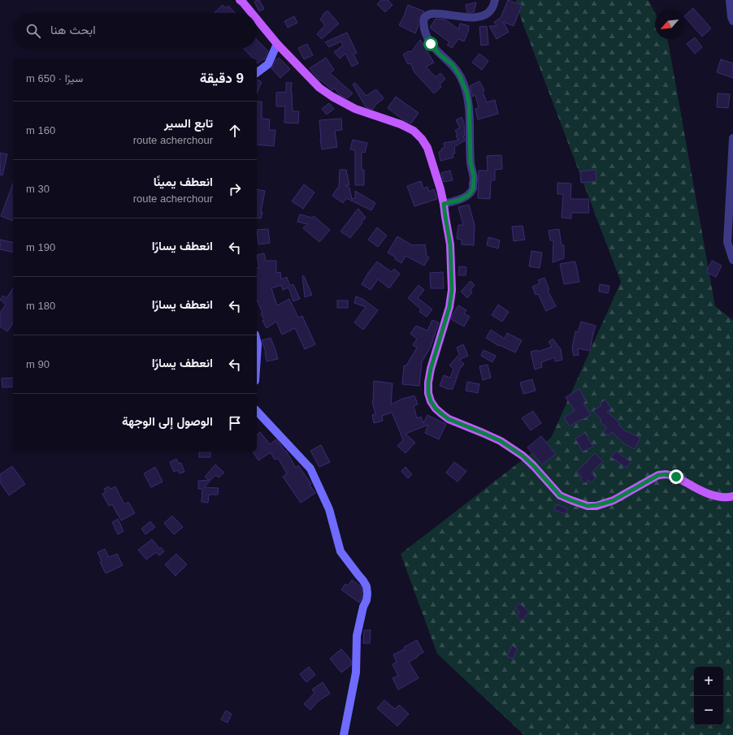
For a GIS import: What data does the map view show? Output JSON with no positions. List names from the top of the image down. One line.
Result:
{"north":"bottom left","page":{"search":"ابحث هنا","heading":["9 دقيقة","سيرًا · 650 m"],"list":[["تابع السير","route acherchour","160 m"],["انعطف يمينًا","route acherchour","30 m"],["انعطف يسارًا","190 m"],["انعطف يسارًا","180 m"],["انعطف يسارًا","90 m"],"الوصول إلى الوجهة"],"map_buttons":["+","−"]}}
